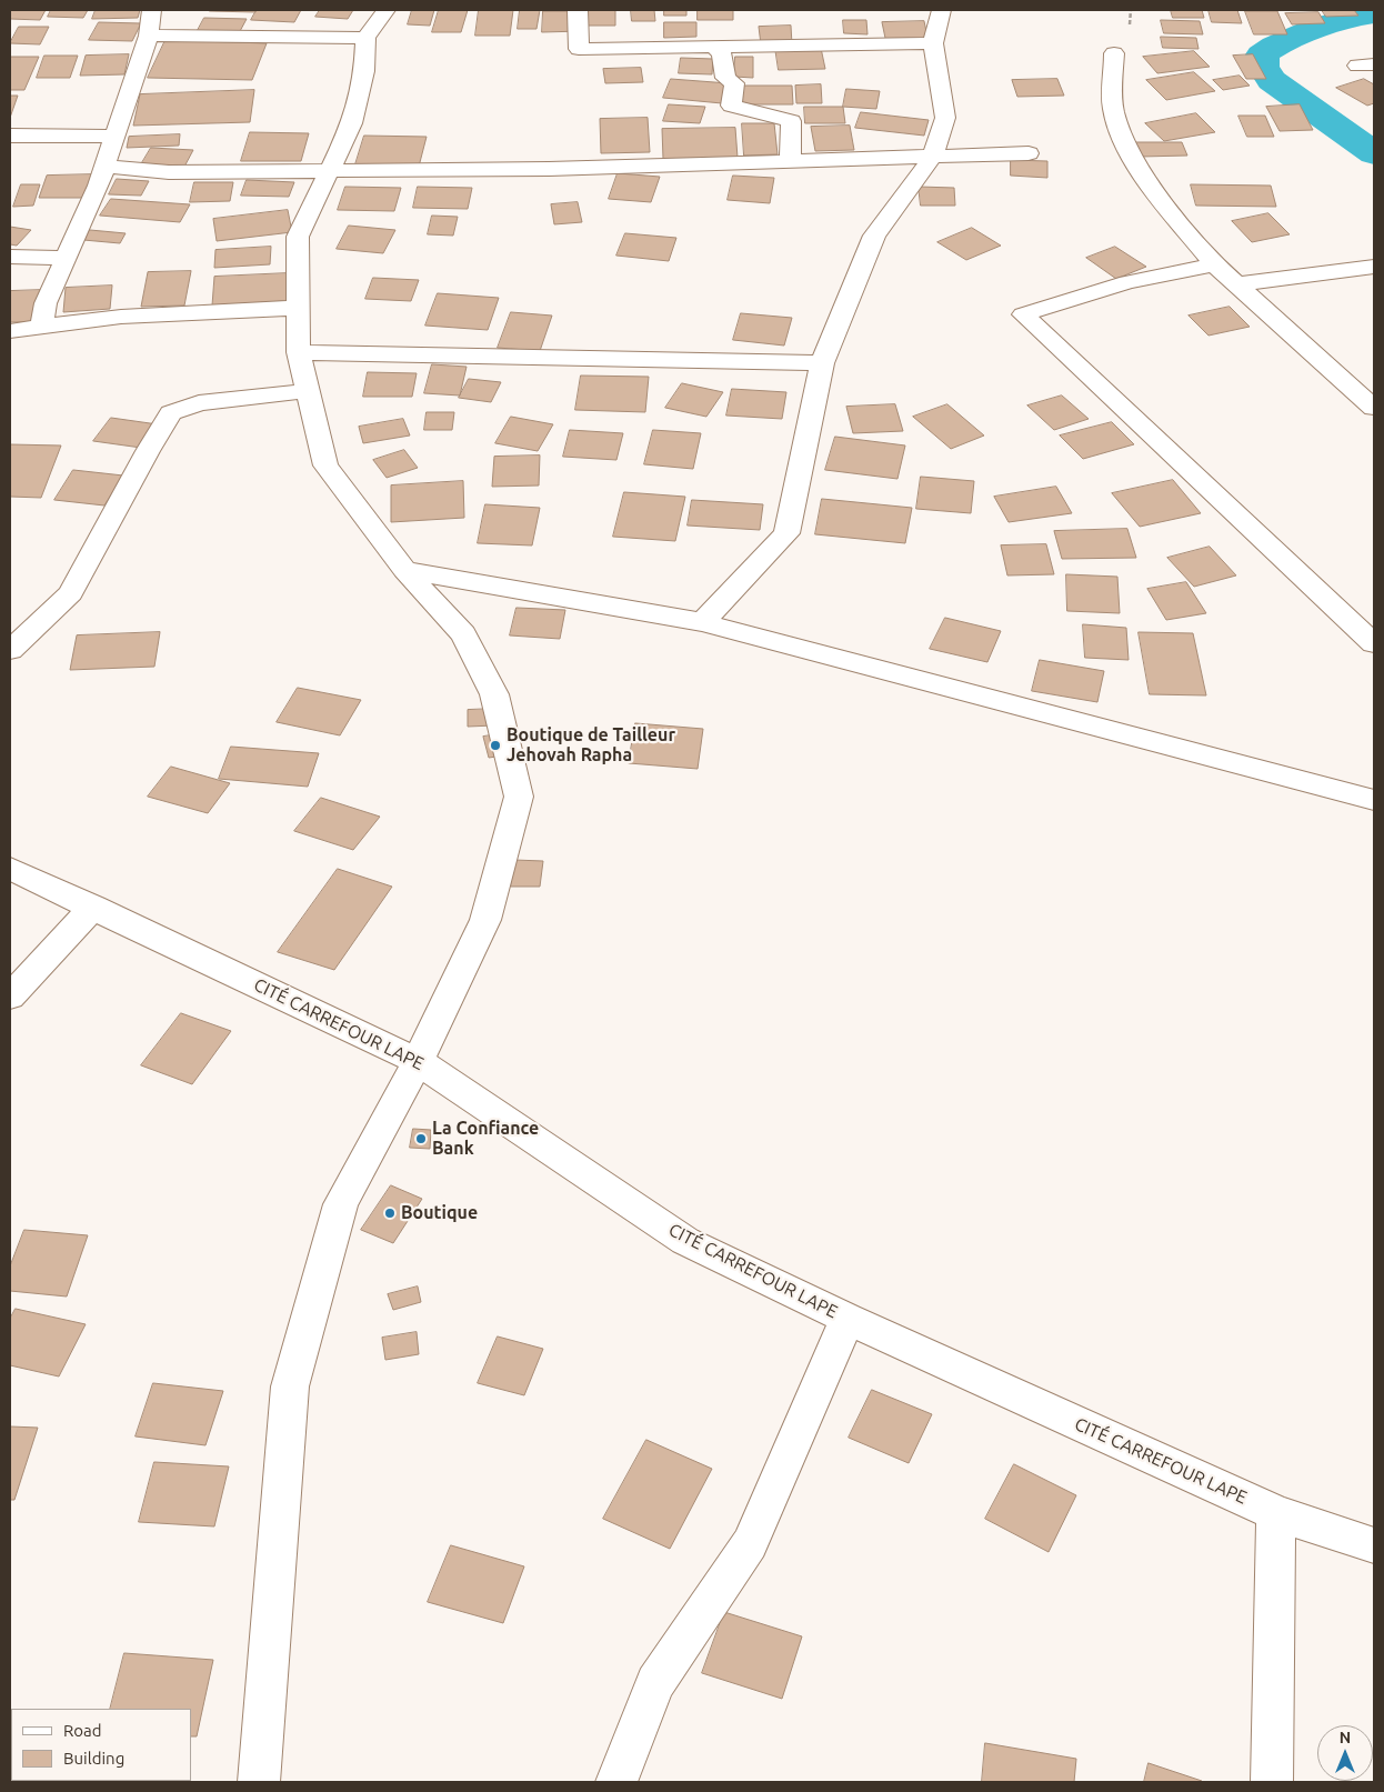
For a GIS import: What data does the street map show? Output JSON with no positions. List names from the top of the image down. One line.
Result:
{"streets":{"street":["CITÉ CARREFOUR LAPE"]},"places":["Boutique de Tailleur Jehovah Rapha","La Confiance Bank","Boutique"],"legend":["Road","Building"],"north":"top"}
